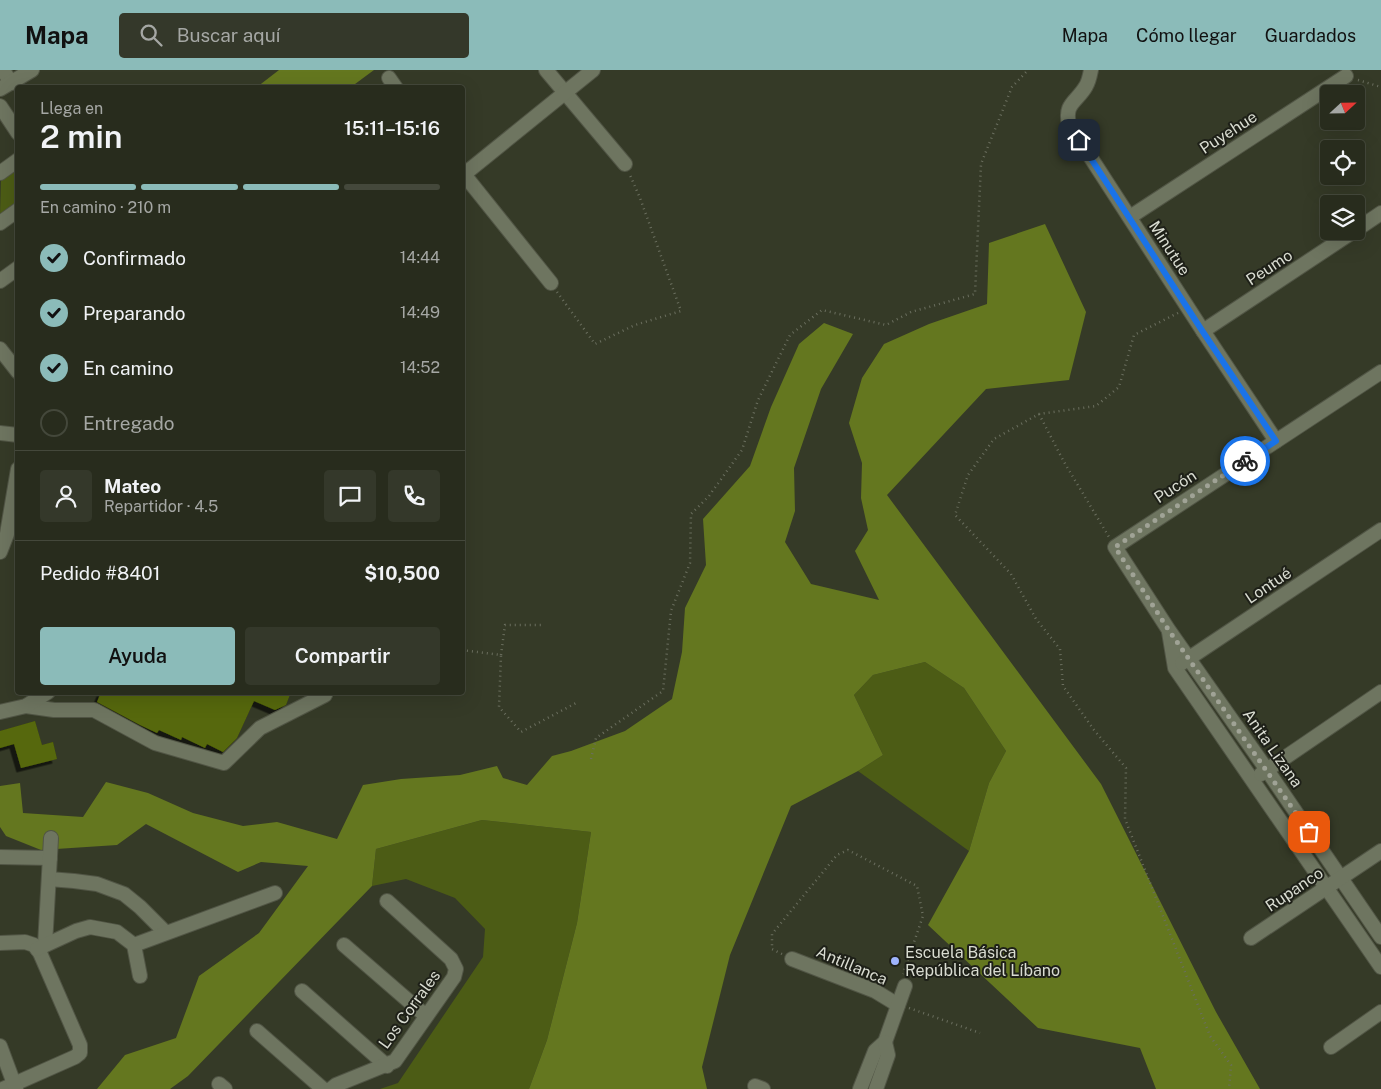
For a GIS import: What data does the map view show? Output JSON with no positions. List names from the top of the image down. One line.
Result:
{"streets":{"street":["Puyehue","Minutue","Peumo","Pucón","Lontué","Anita Lizana","Rupanco","Antillanca","Los Corrales"]},"crossings":[["Puyehue","Minutue"],["Minutue","Peumo"],["Minutue","Pucón"],["Pucón","Anita Lizana"],["Lontué","Anita Lizana"],["Anita Lizana","Rupanco"]],"places":["Escuela Básica República del Líbano"],"north":"right","page":{"header":"Mapa","search":"Buscar aquí","nav":["Mapa","Cómo llegar","Guardados"],"heading":["2 min","Llega en","15:11–15:16"],"panel":["Mateo","Repartidor · 4.5","Pedido #8401","$10,500"],"bar":"En camino · 210 m","list":[["Confirmado","14:44"],["Preparando","14:49"],["En camino","14:52"],"Entregado"],"buttons":["Ayuda","Compartir"]}}
